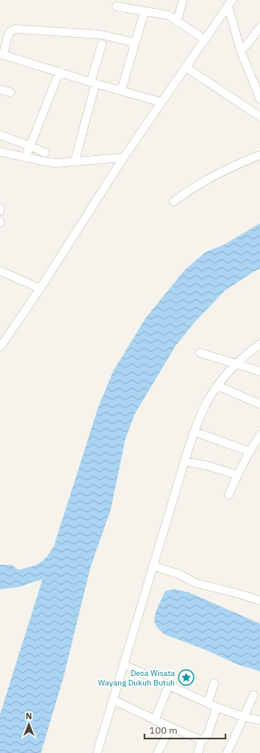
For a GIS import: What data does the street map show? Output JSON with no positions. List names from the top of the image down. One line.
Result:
{"places":{"place":["Desa Wisata Wayang Dukuh Butuh"]},"scale_bar":"100 m","north":"top"}
